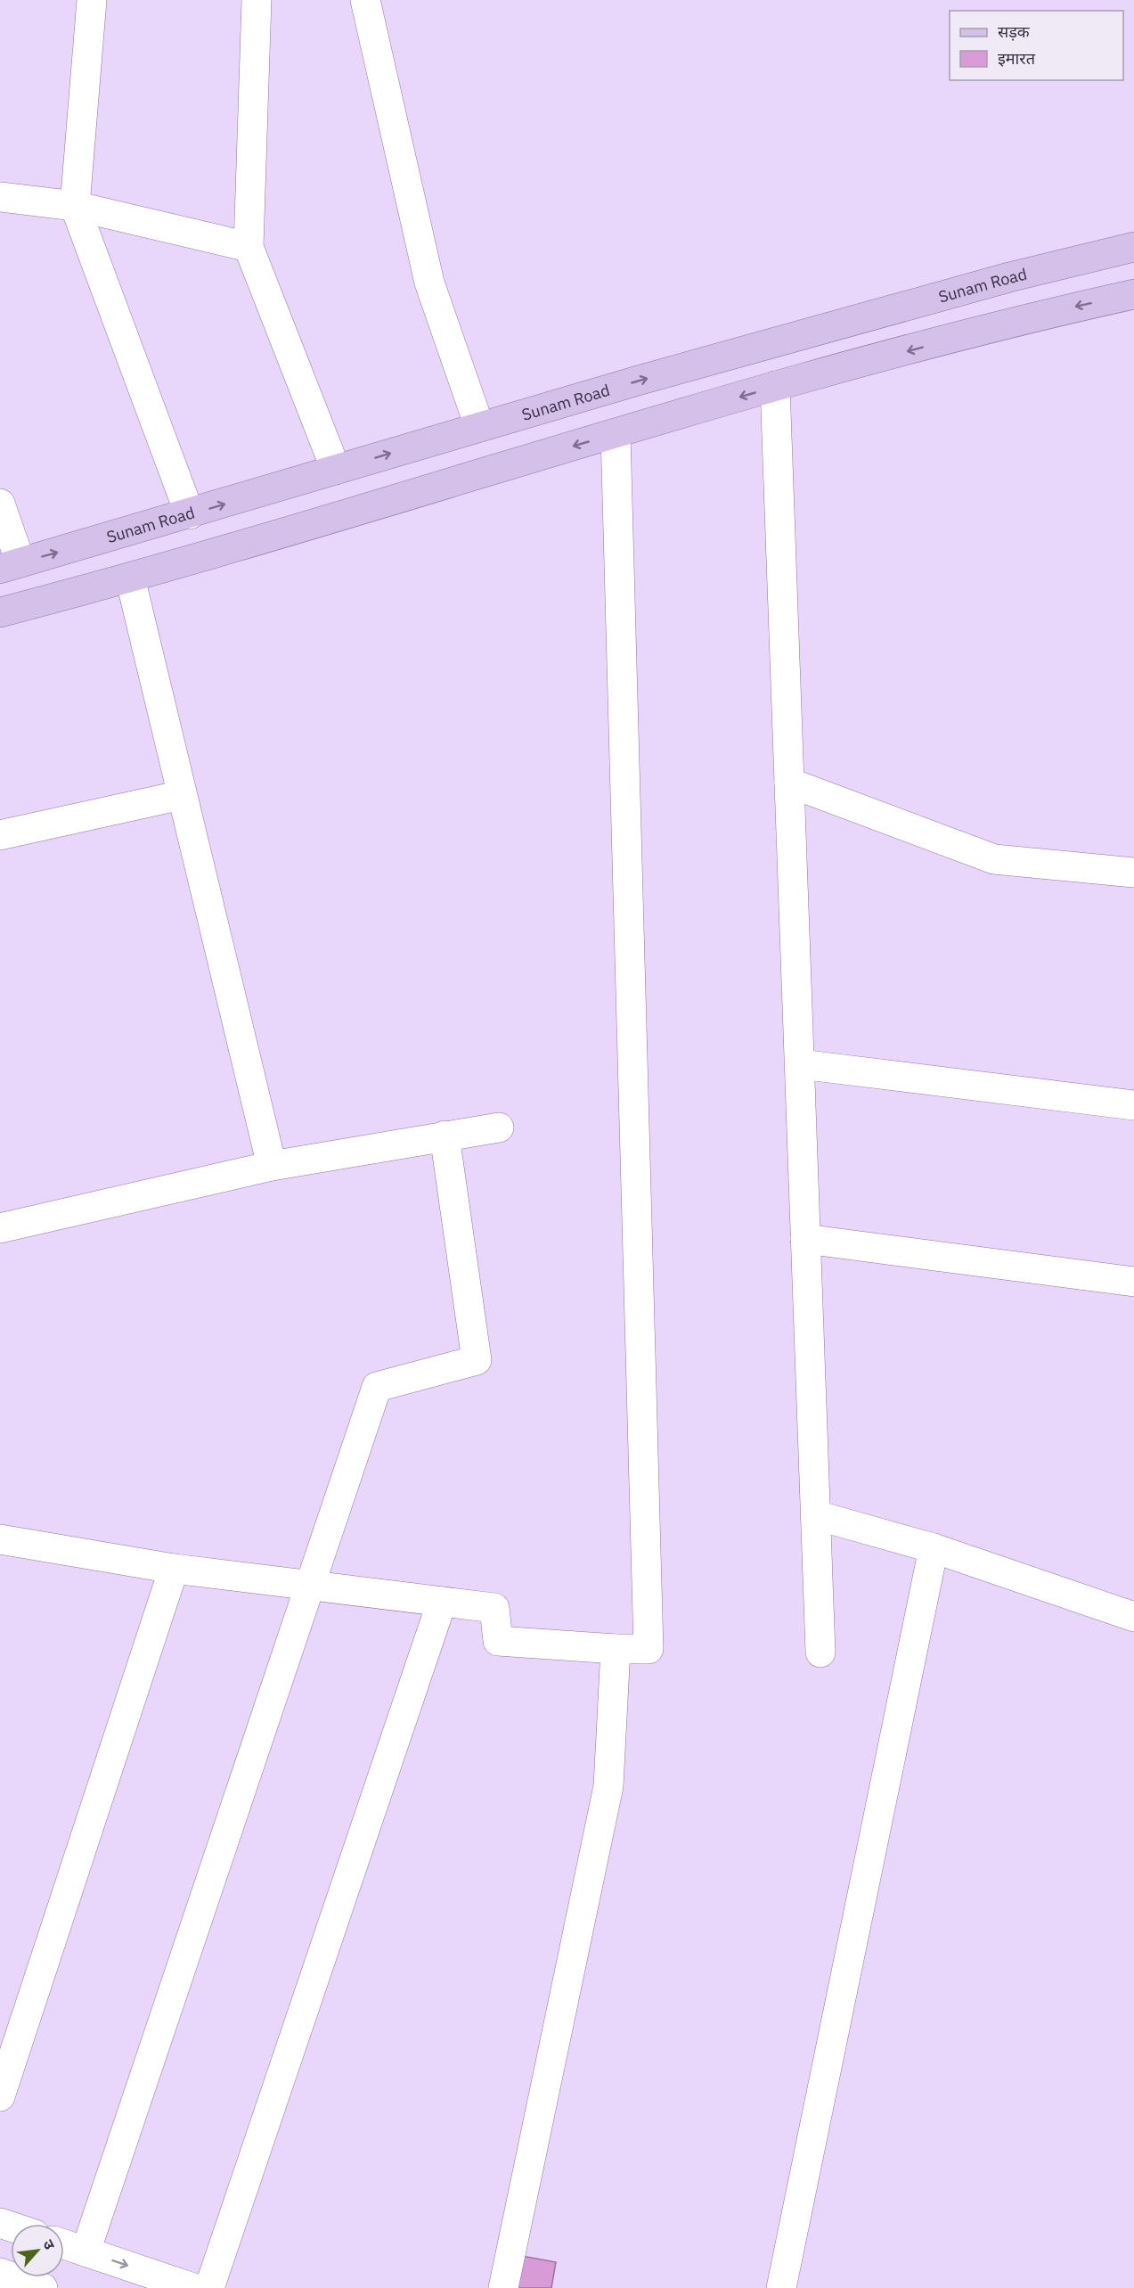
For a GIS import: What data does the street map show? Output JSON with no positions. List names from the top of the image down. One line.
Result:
{"streets":{"main road":["Sunam Road"]},"legend":["सड़क","इमारत"],"north":"top right"}
